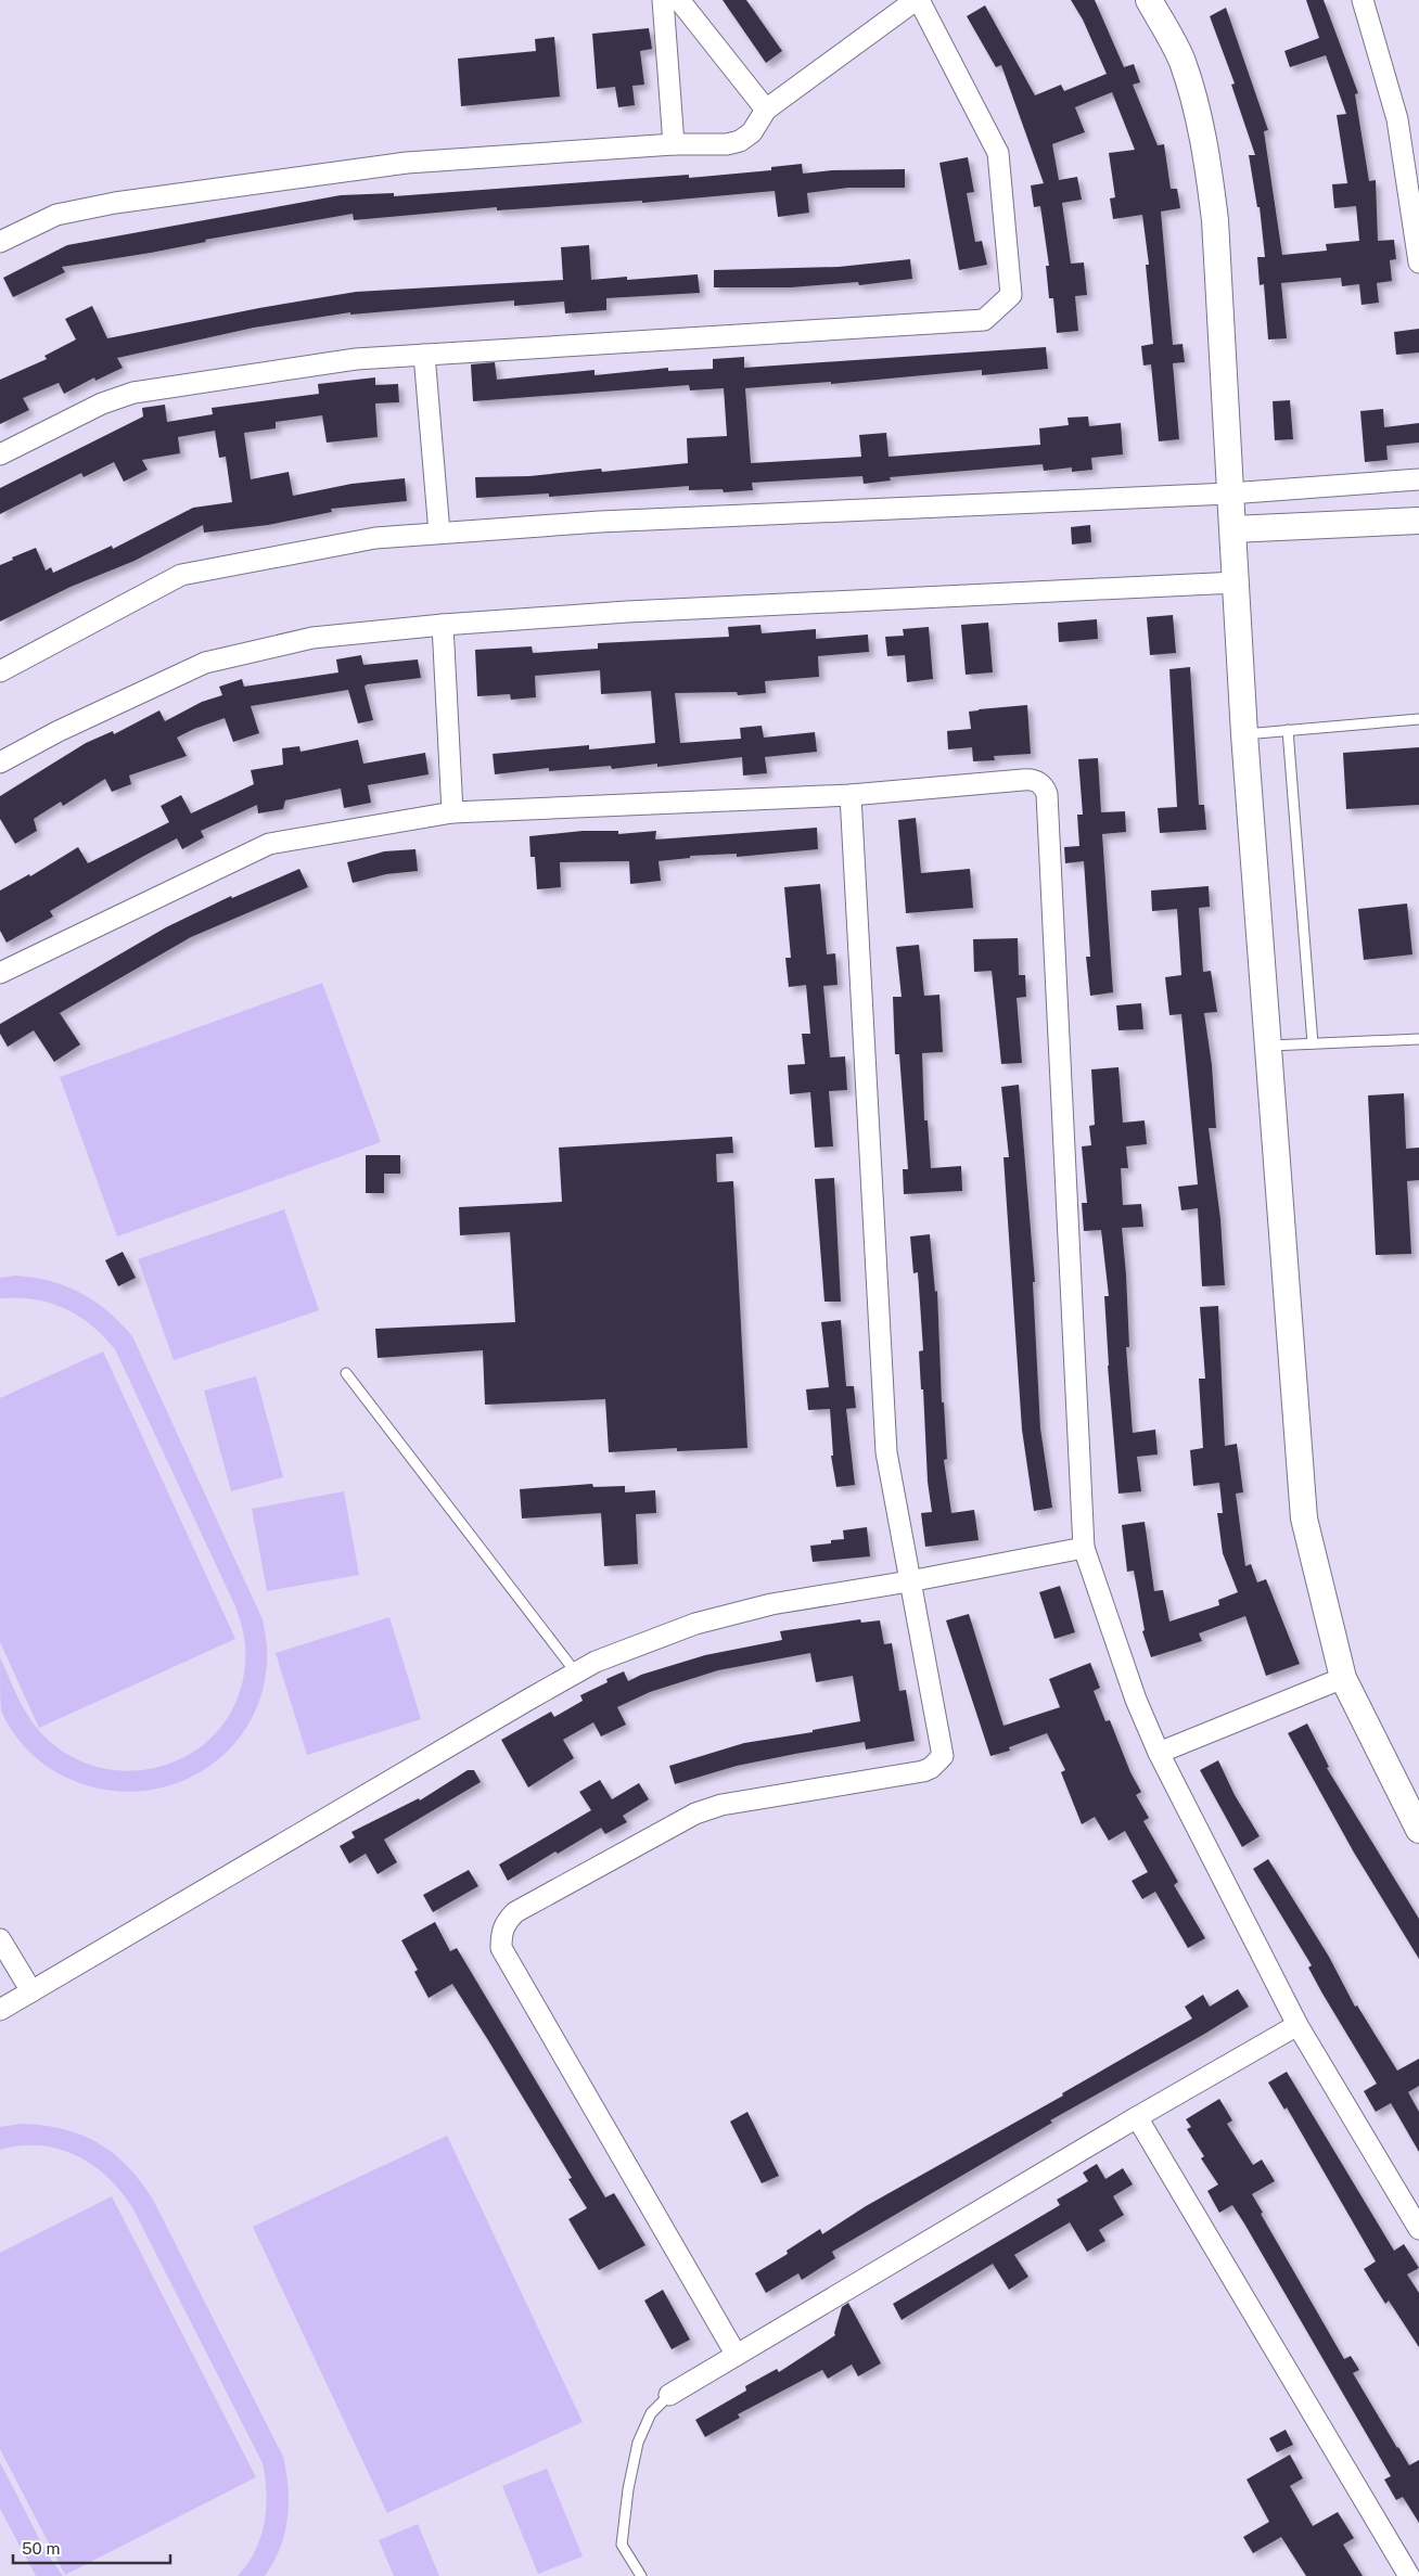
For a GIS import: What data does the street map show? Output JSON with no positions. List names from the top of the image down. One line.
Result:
{"scale_bar":"50 m"}
